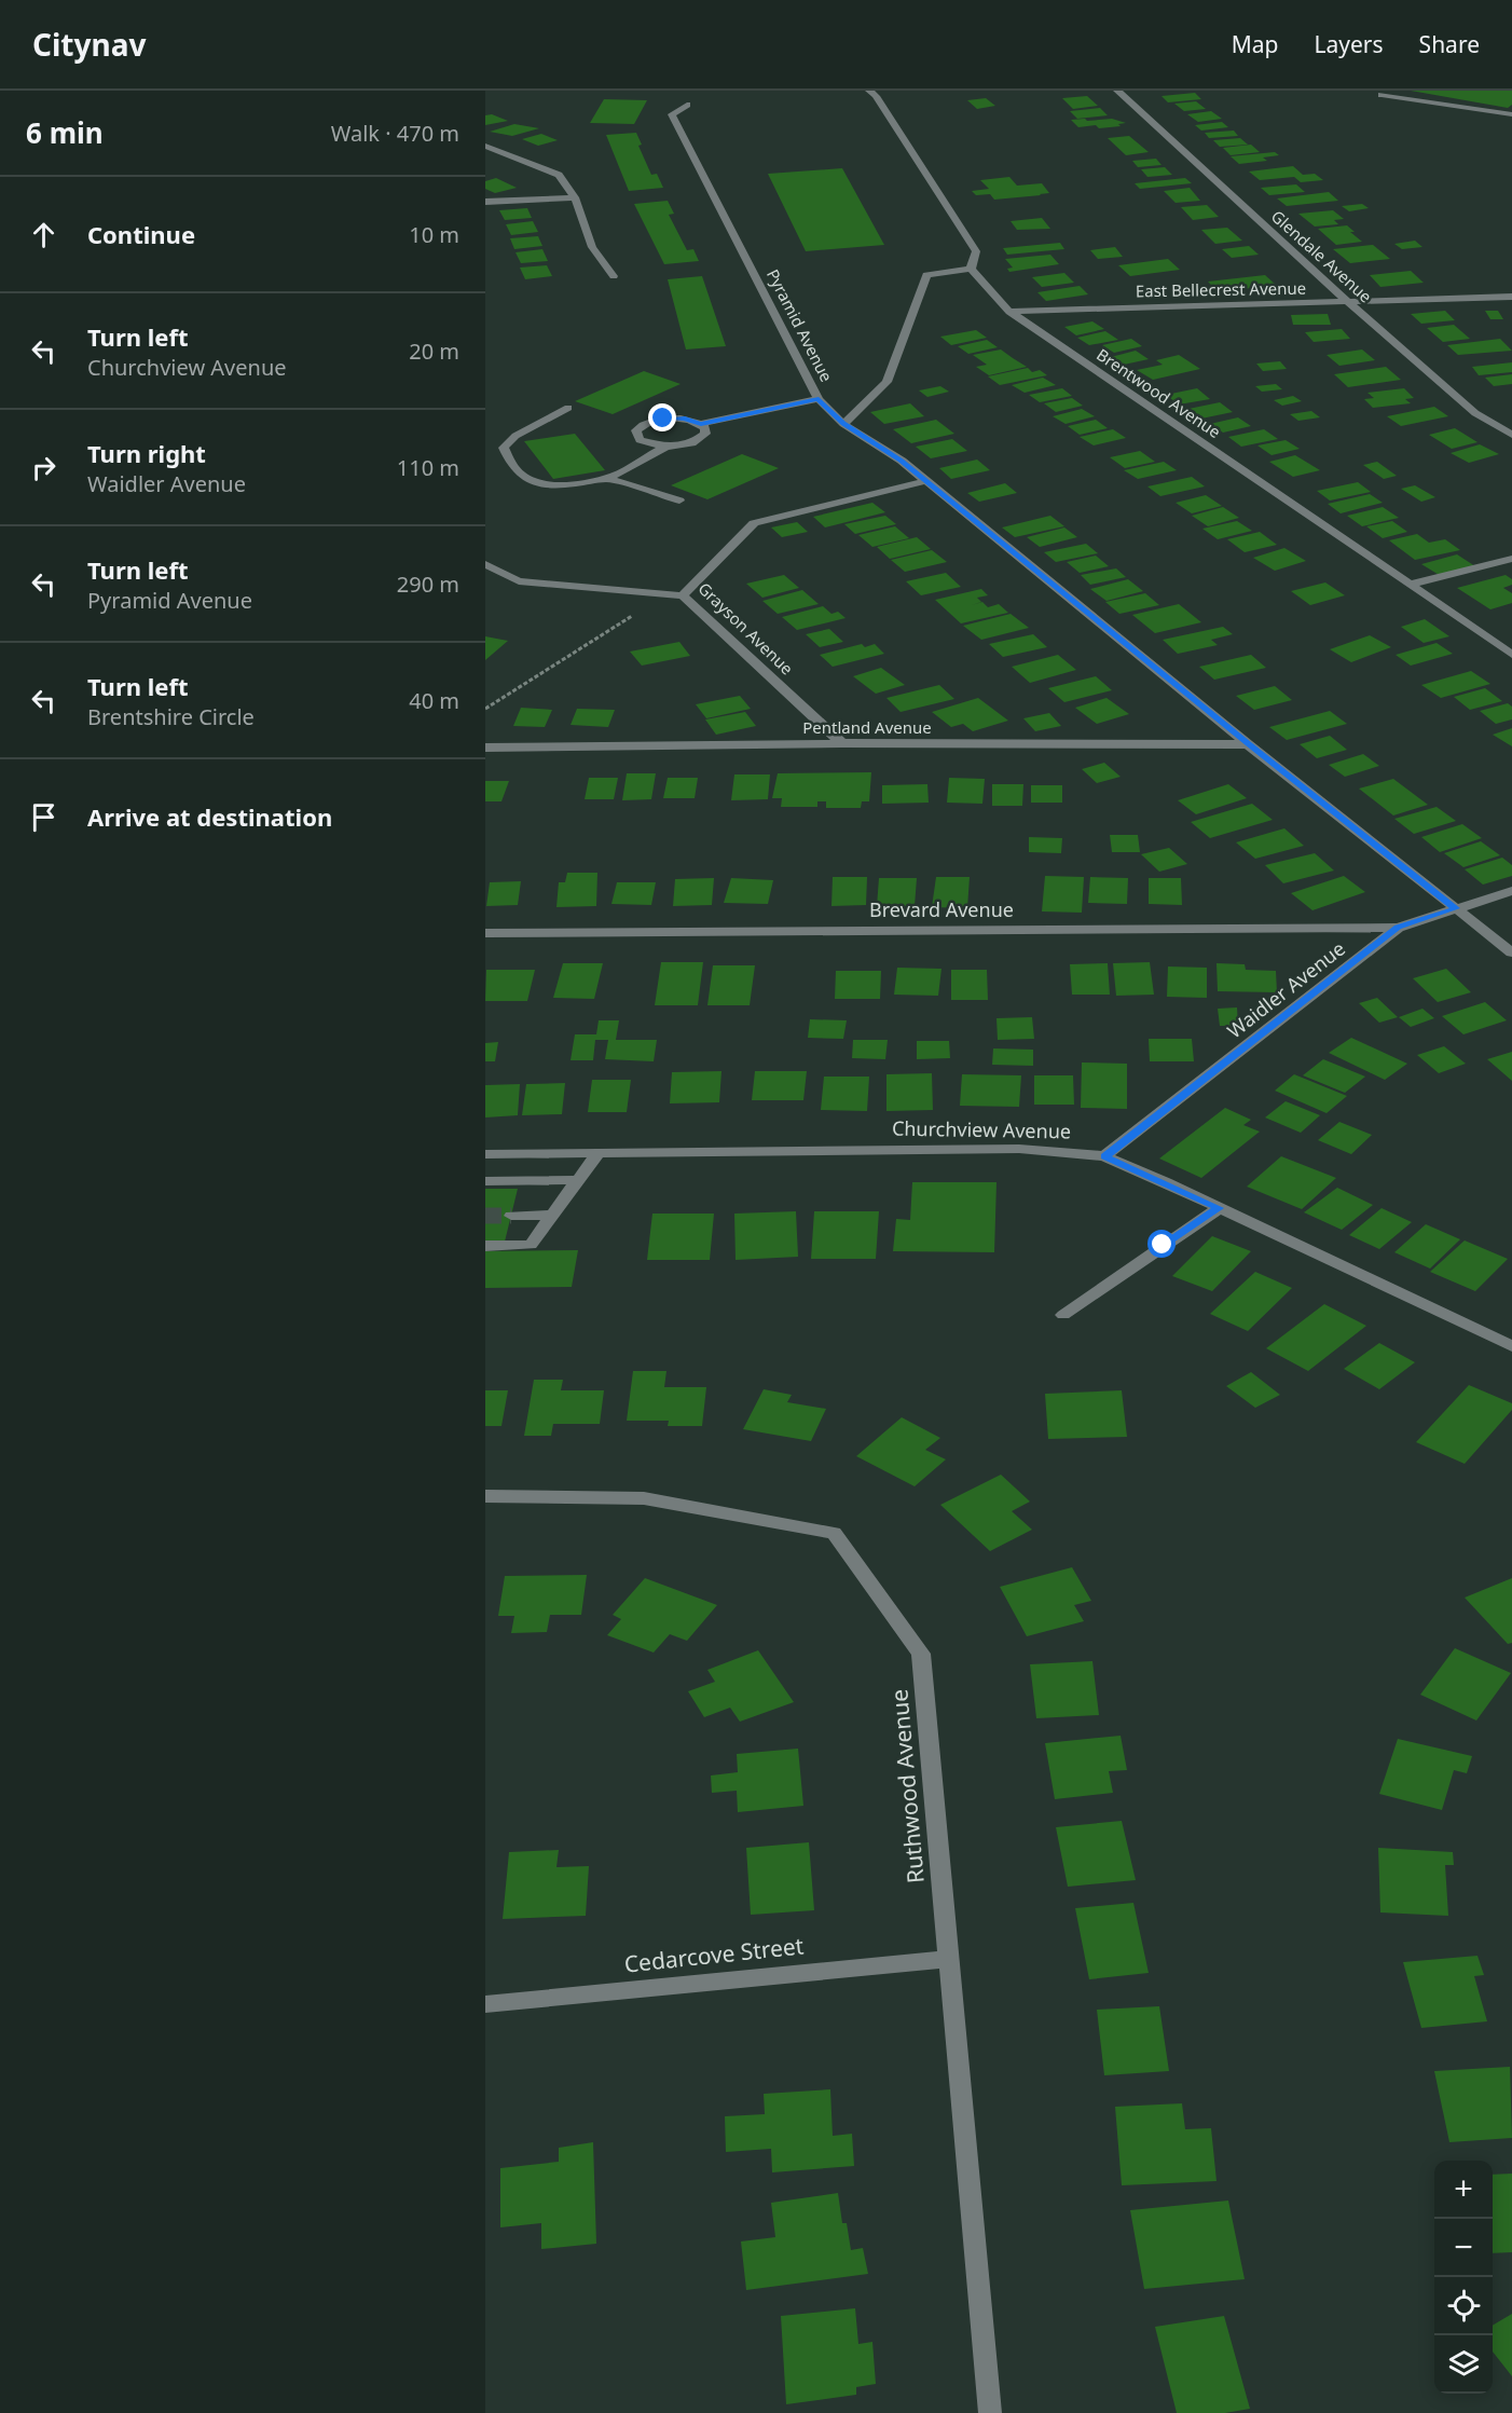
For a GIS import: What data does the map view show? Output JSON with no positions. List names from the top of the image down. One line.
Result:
{"streets":{"street":["Glendale Avenue","East Bellecrest Avenue","Pyramid Avenue","Brentwood Avenue","Grayson Avenue","Pentland Avenue","Brevard Avenue","Waidler Avenue","Churchview Avenue","Ruthwood Avenue","Cedarcove Street"]},"crossings":[["Glendale Avenue","East Bellecrest Avenue"],["East Bellecrest Avenue","Brentwood Avenue"],["Pyramid Avenue","Grayson Avenue"],["Pyramid Avenue","Pentland Avenue"],["Pyramid Avenue","Waidler Avenue"],["Grayson Avenue","Pentland Avenue"],["Brevard Avenue","Waidler Avenue"],["Waidler Avenue","Churchview Avenue"],["Ruthwood Avenue","Cedarcove Street"]],"page":{"header":"Citynav","nav":["Map","Layers","Share"],"heading":["6 min","Walk · 470 m"],"list":[["Continue","10 m"],["Turn left","Churchview Avenue","20 m"],["Turn right","Waidler Avenue","110 m"],["Turn left","Pyramid Avenue","290 m"],["Turn left","Brentshire Circle","40 m"],"Arrive at destination"],"map_buttons":["+","−"]}}
